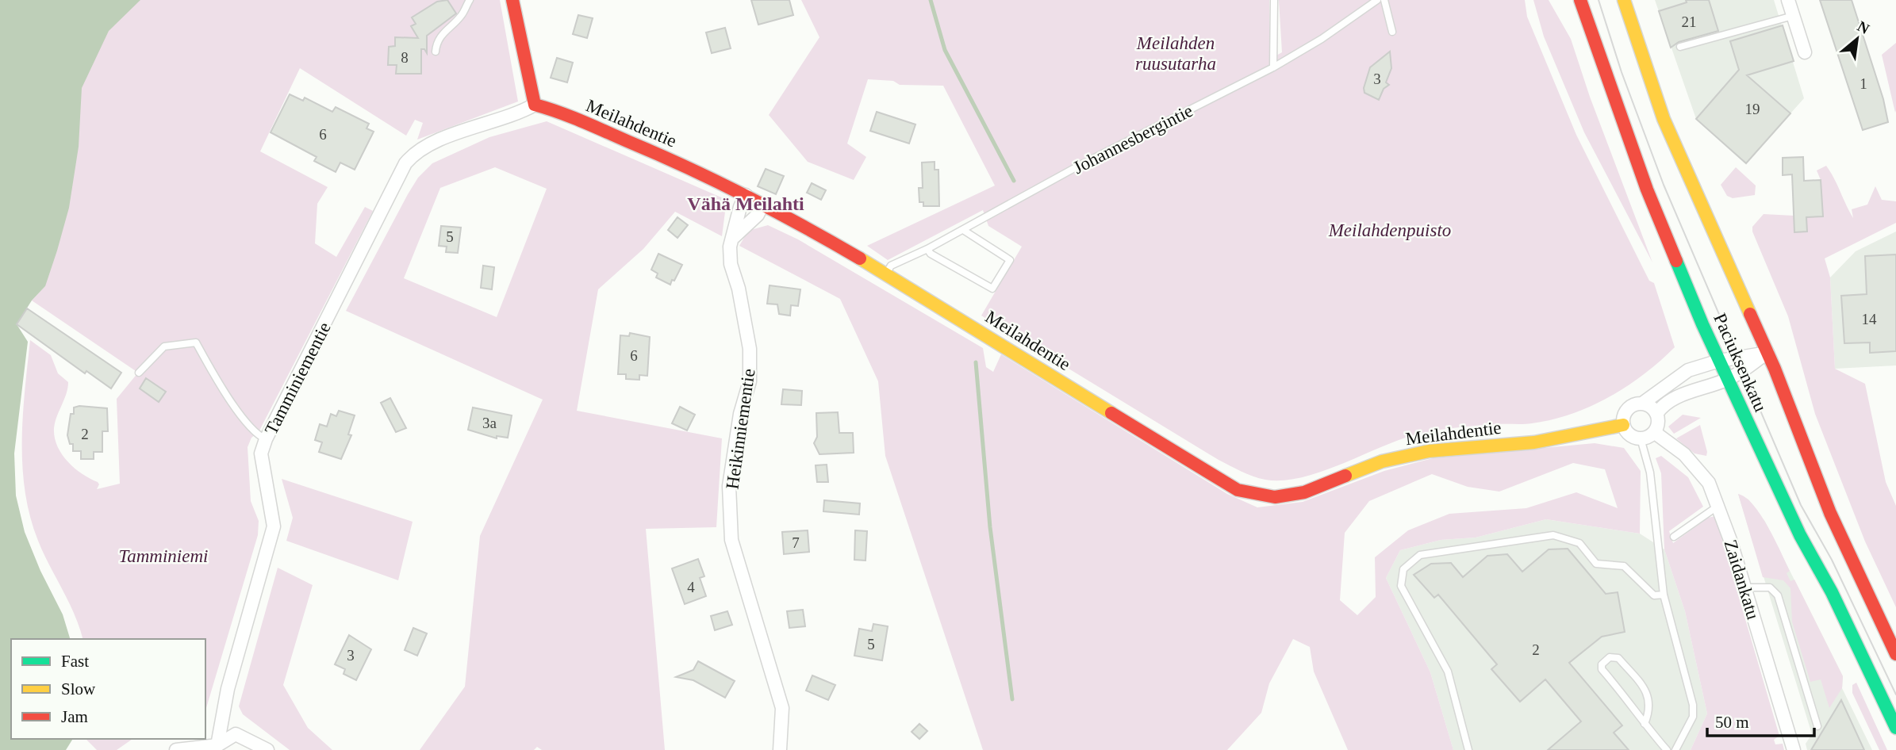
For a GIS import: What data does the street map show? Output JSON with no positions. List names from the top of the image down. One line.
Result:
{"streets":{"main road":["Meilahdentie","Paciuksenkatu"],"street":["Tamminiementie","Heikinniementie","Zaidankatu"],"lane":["Johannesbergintie"]},"crossings":[["Meilahdentie","Johannesbergintie"],["Meilahdentie","Tamminiementie"],["Meilahdentie","Heikinniementie"],["Meilahdentie","Zaidankatu"]],"districts":["Vähä Meilahti"],"parks":["Meilahden ruusutarha","Meilahdenpuisto","Tamminiemi"],"house_numbers":["21","8","3","1","19","6","5","14","6","3a","2","7","4","5","2","3"],"legend":["Fast","Slow","Jam"],"scale_bar":"50 m","north":"top right"}
